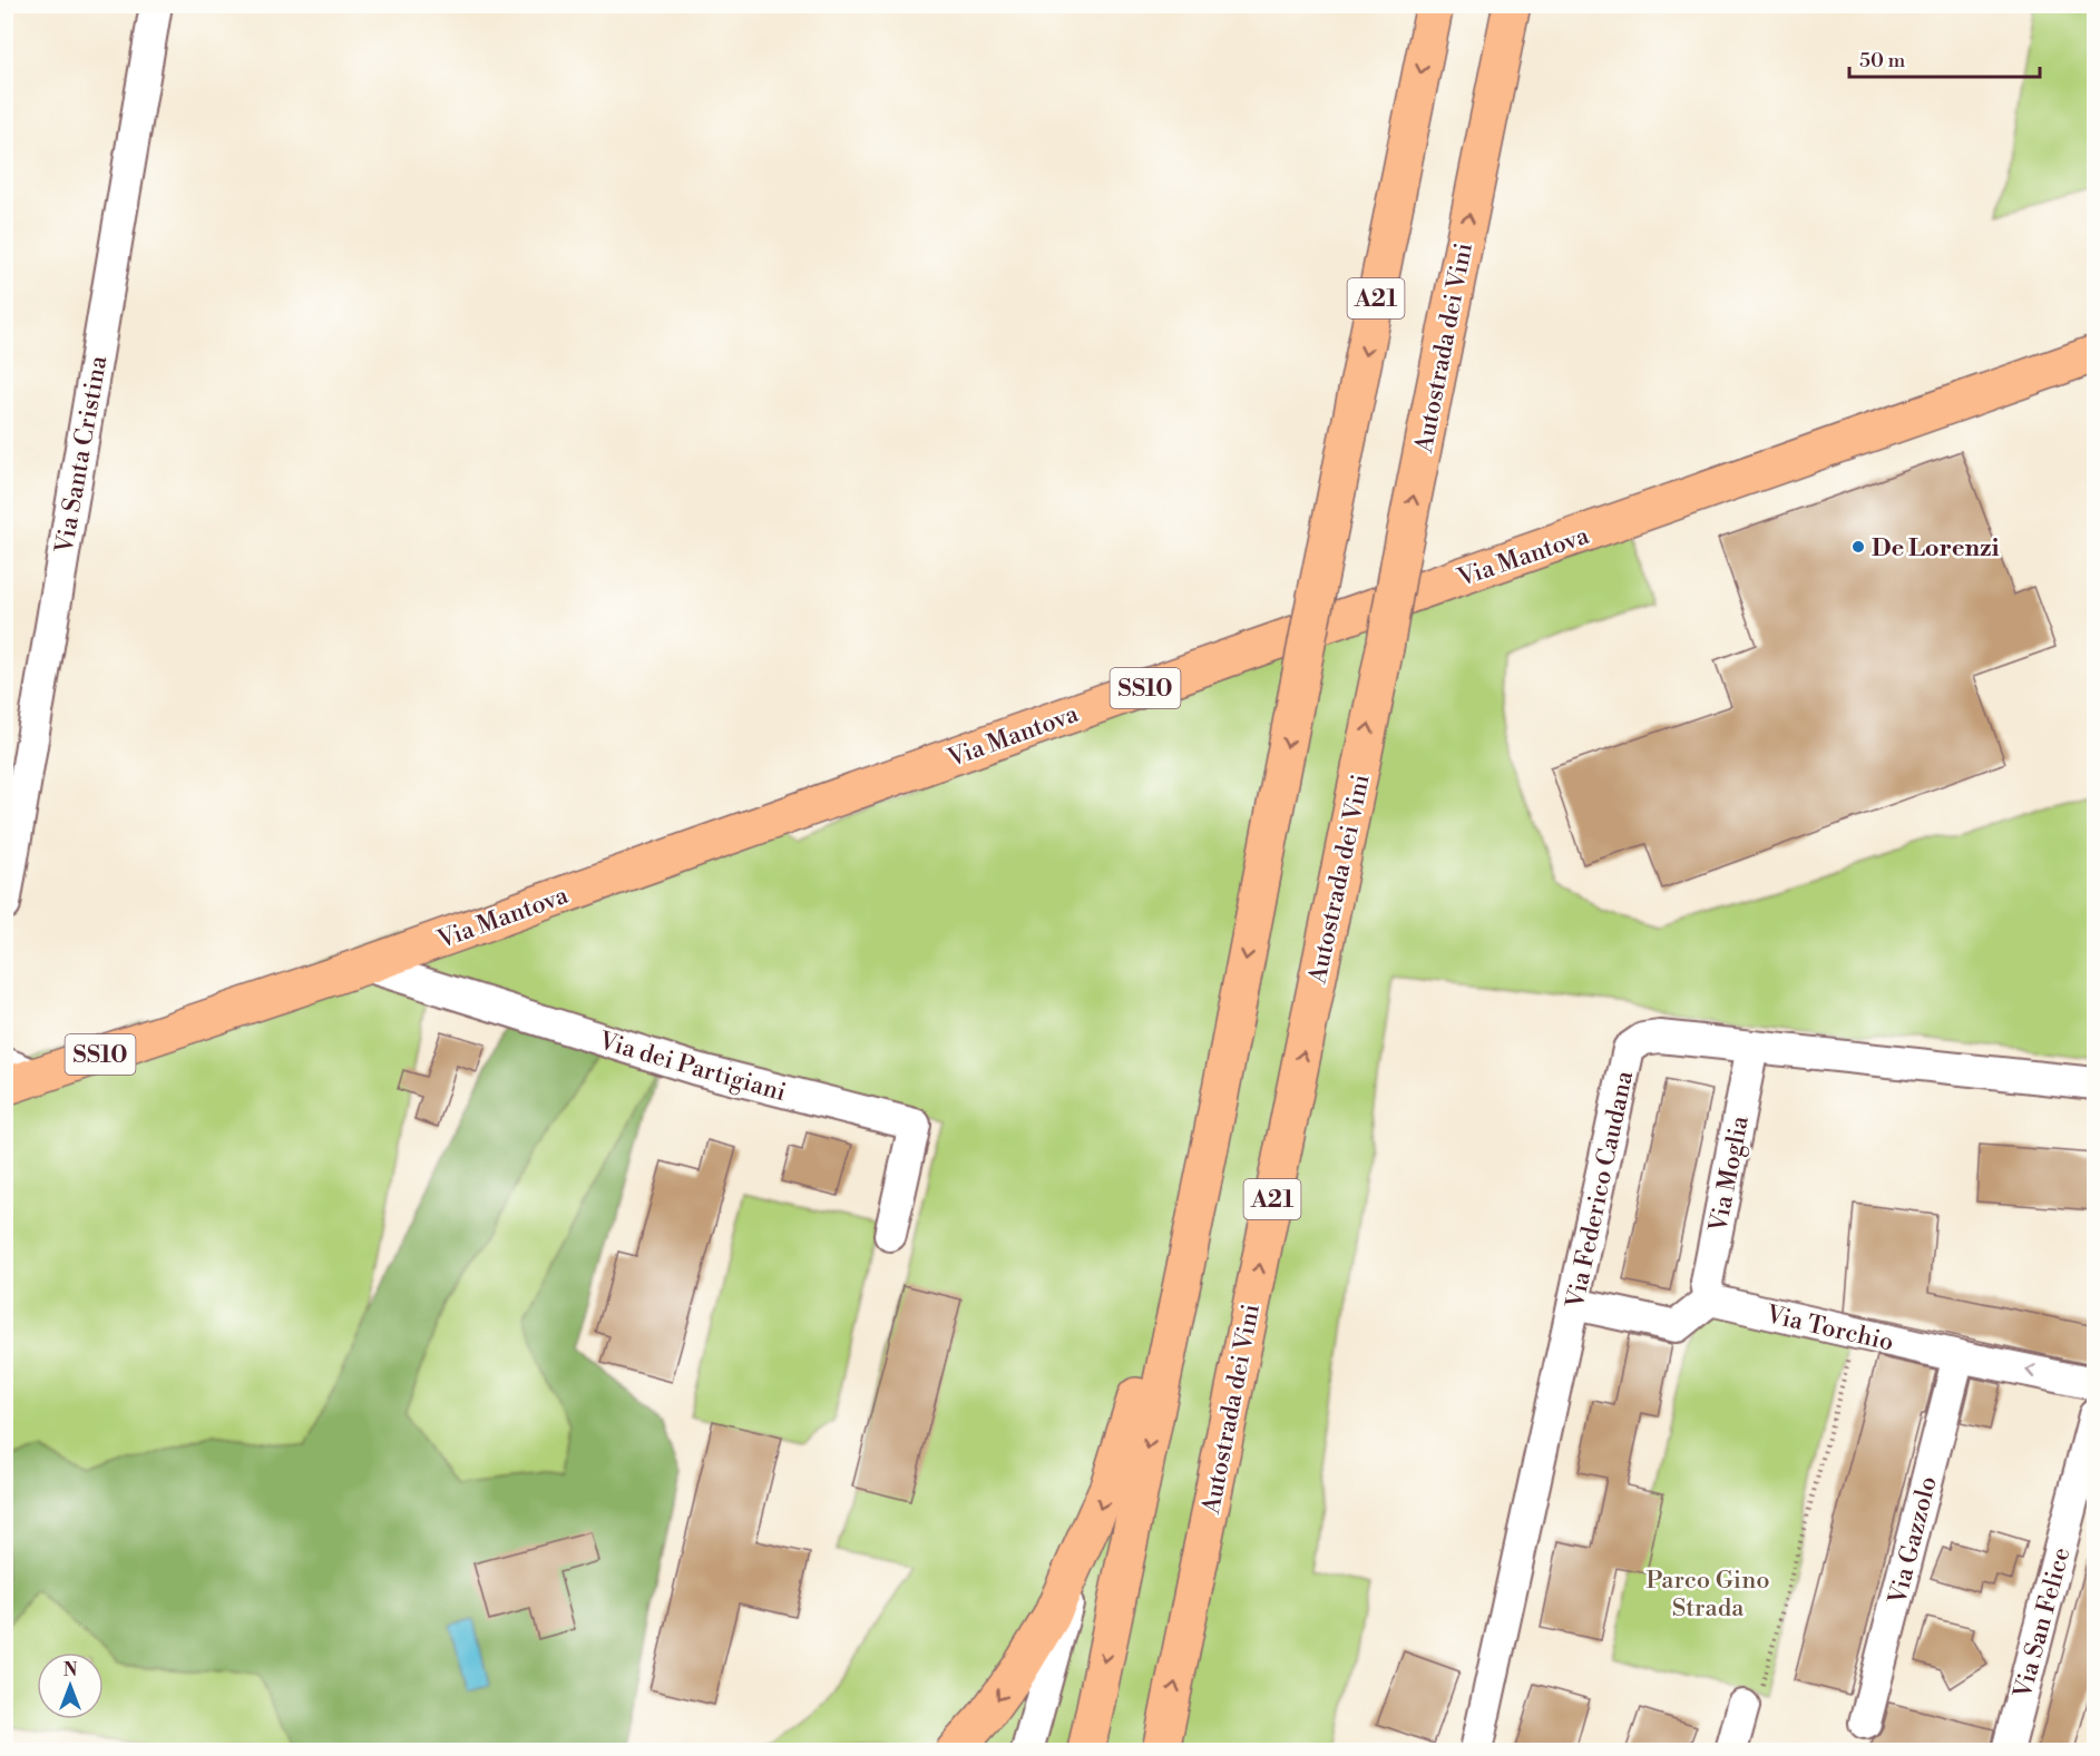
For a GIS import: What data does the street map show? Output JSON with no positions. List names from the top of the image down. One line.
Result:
{"streets":{"main road":["A21","Autostrada dei Vini","Via Mantova","SS10"],"street":["Via Santa Cristina","Via dei Partigiani","Via Moglia","Via Federico Caudana","Via Torchio","Via Gazzolo","Via San Felice"]},"crossings":[["Via Mantova","Via dei Partigiani"],["Via Moglia","Via Federico Caudana"],["Via Moglia","Via Torchio"],["Via Torchio","Via Gazzolo"]],"one_way":["Via Torchio"],"parks":["Parco Gino Strada"],"places":["De Lorenzi"],"scale_bar":"50 m","north":"top"}
